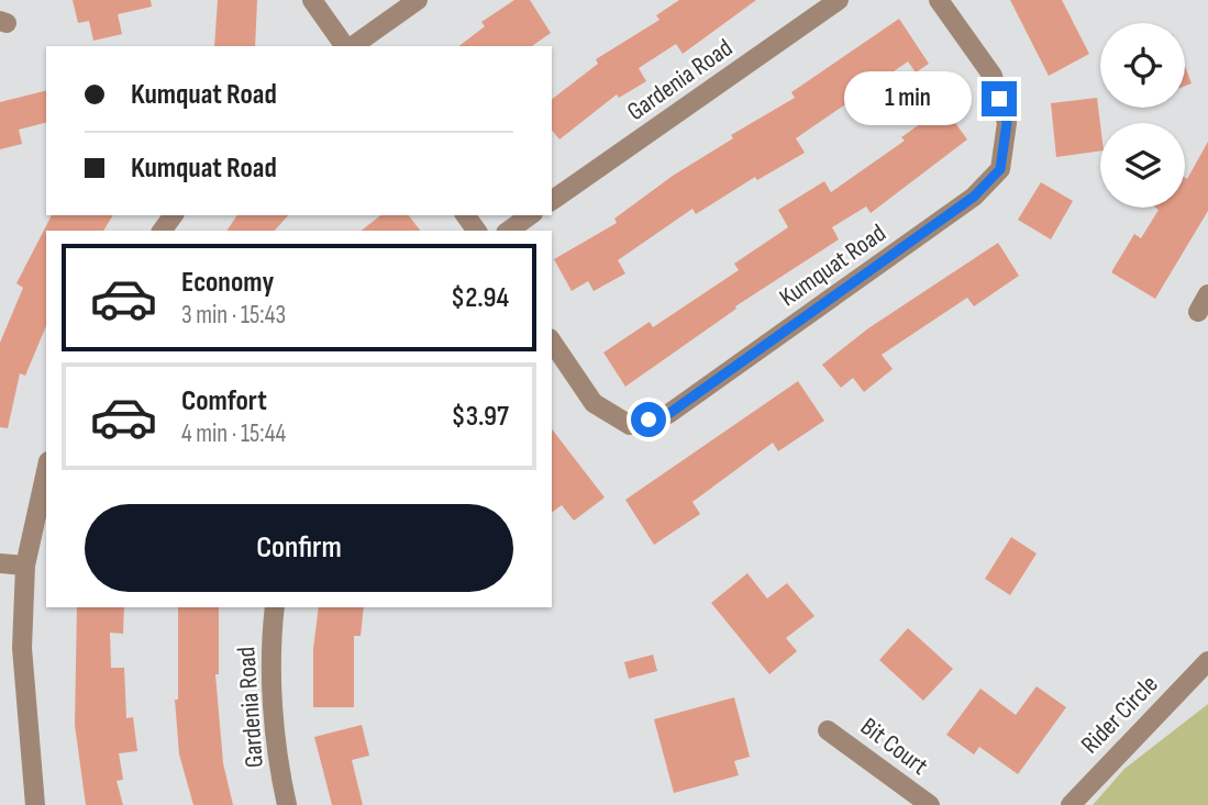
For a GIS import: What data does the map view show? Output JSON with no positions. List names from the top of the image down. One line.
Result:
{"streets":{"street":["Gardenia Road","Kumquat Road","Rider Circle","Bit Court"]},"page":{"banner":["Kumquat Road","Kumquat Road"],"bubble":"1 min","list":[{"name":"Economy","note":"3 min · 15:43","value":"$2.94"},{"name":"Comfort","note":"4 min · 15:44","value":"$3.97"}],"buttons":"Confirm"}}
